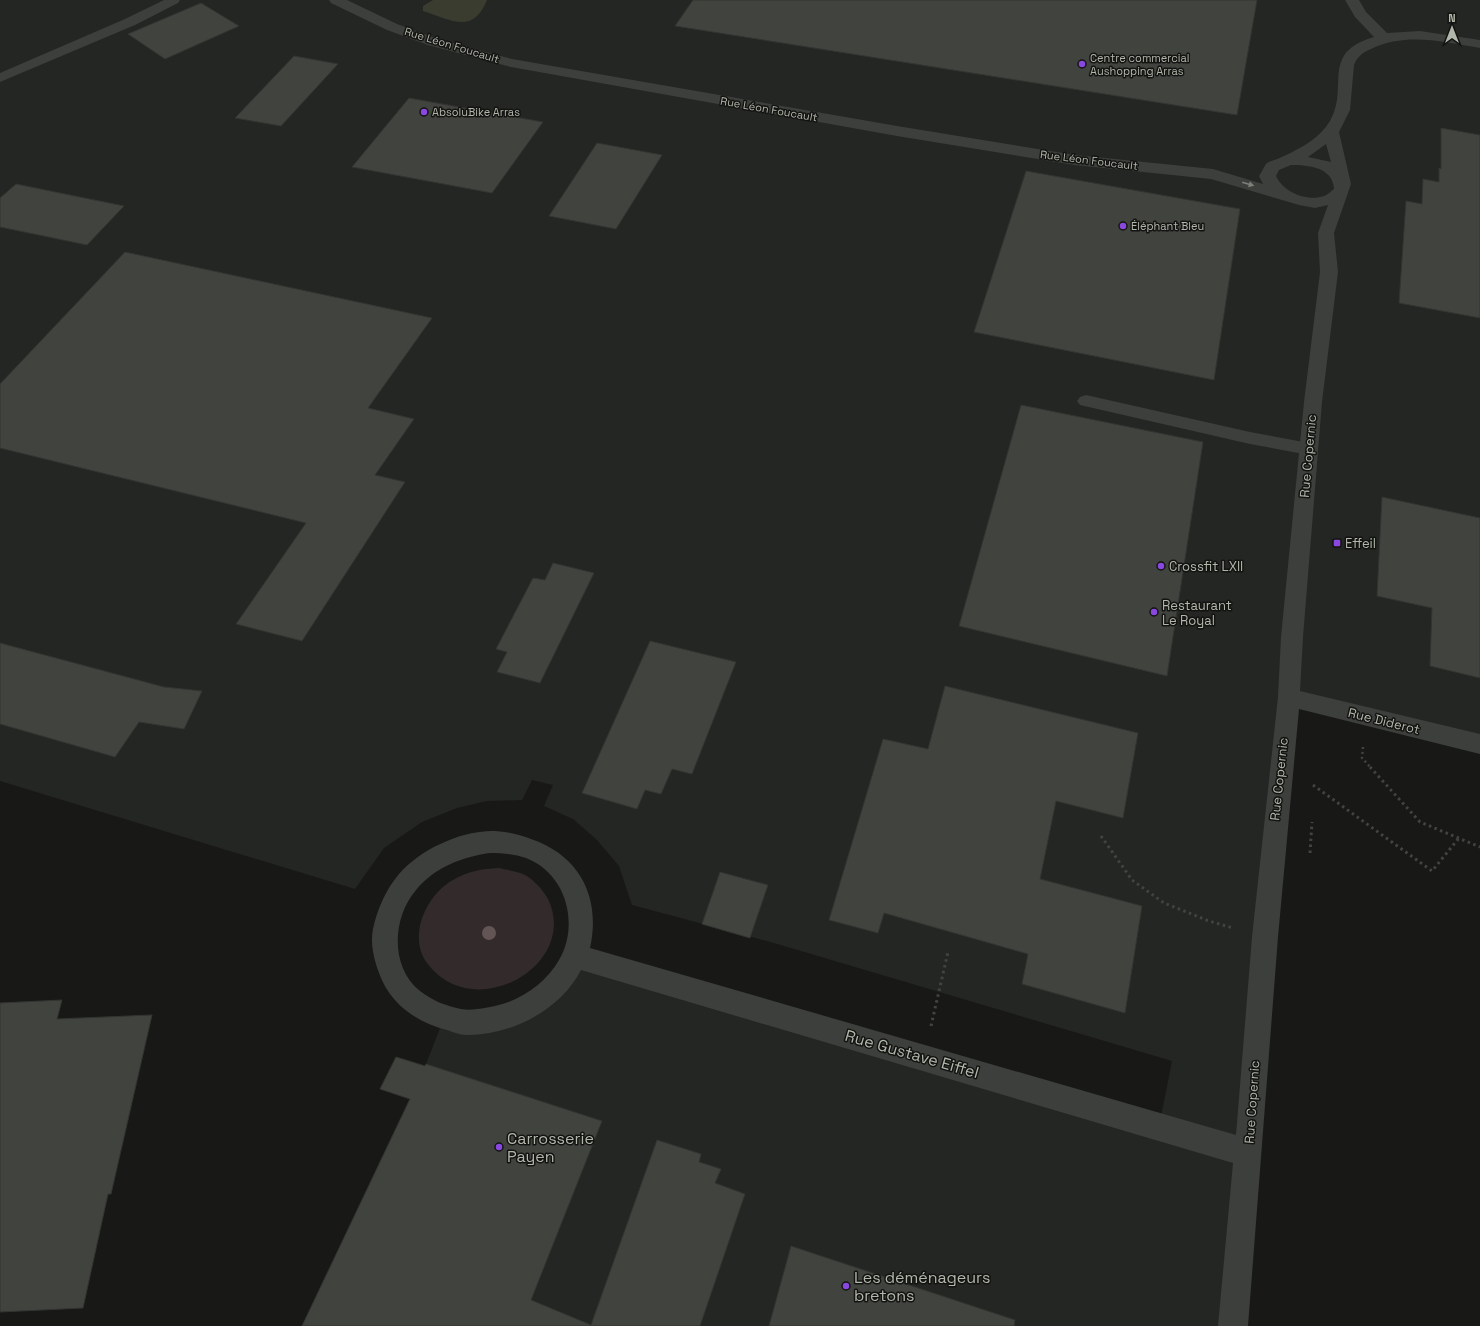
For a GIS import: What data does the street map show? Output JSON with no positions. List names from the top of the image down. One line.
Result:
{"streets":{"street":["Rue Léon Foucault","Rue Copernic","Rue Diderot","Rue Gustave Eiffel"]},"crossings":[["Rue Copernic","Rue Diderot"],["Rue Copernic","Rue Gustave Eiffel"]],"places":{"other":["Centre commercial Aushopping Arras","AbsoluBike Arras","Éléphant Bleu","Crossfit LXII","Restaurant Le Royal","Carrosserie Payen","Les déménageurs bretons"],"transit":["Effeil"]},"north":"top"}
